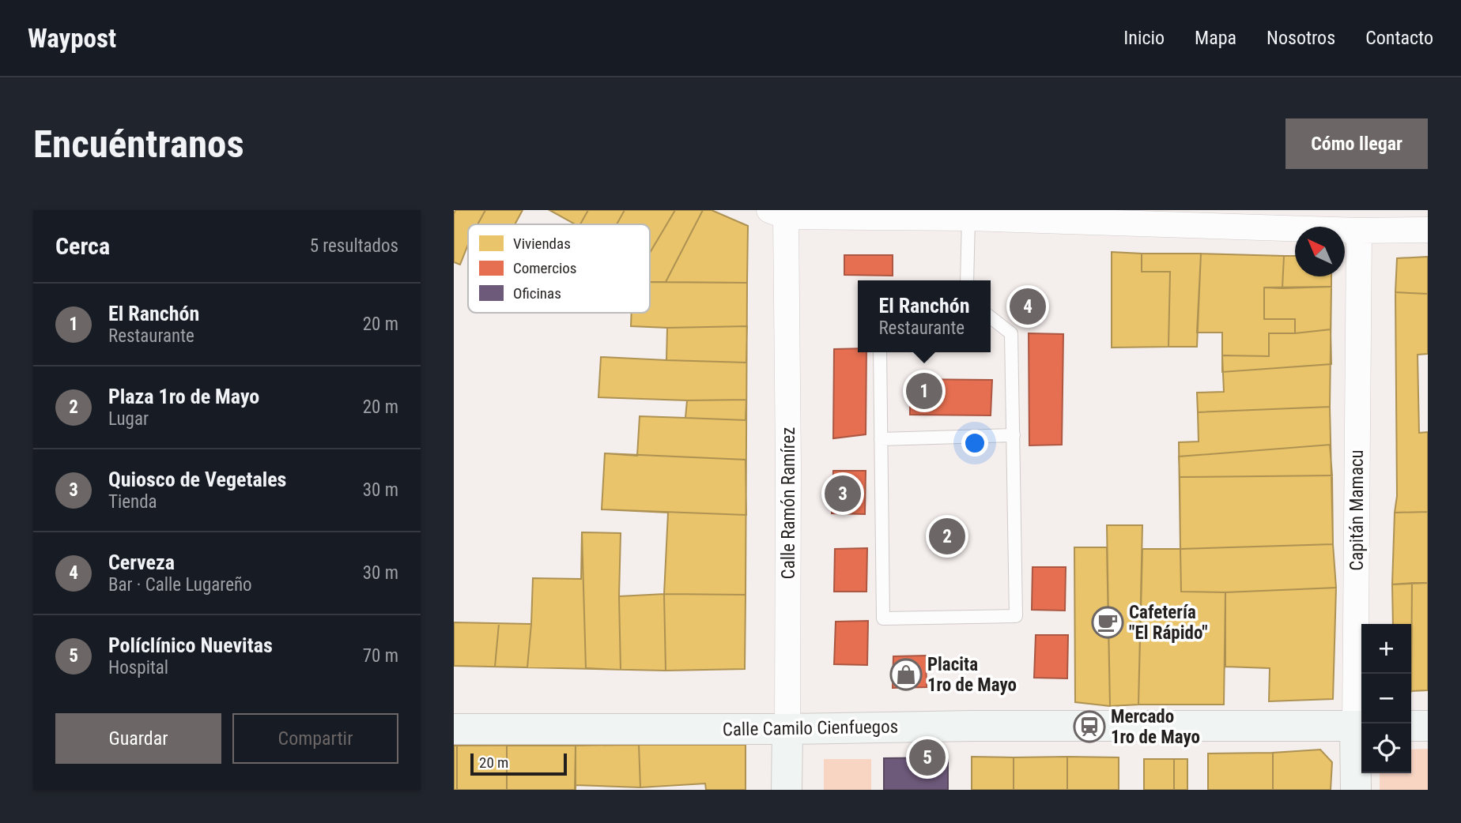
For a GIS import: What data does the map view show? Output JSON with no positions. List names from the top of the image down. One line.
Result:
{"streets":{"main road":["Calle Ramón Ramírez","Capitán Mamacu","Calle Camilo Cienfuegos"]},"crossings":[["Calle Ramón Ramírez","Calle Camilo Cienfuegos"],["Capitán Mamacu","Calle Camilo Cienfuegos"]],"places":{"cafe":["Cafetería \"El Rápido\""],"shop":["Placita 1ro de Mayo"],"station":["Mercado 1ro de Mayo"]},"legend":["Viviendas","Comercios","Oficinas"],"scale_bar":"20 m","north":"top left","page":{"header":"Waypost","nav":["Inicio","Mapa","Nosotros","Contacto"],"buttons":["Cómo llegar",["Guardar","Compartir"]],"title":"Encuéntranos","heading":["Cerca","5 resultados"],"popup":["El Ranchón","Restaurante"],"list":[{"mark":"1","name":"El Ranchón","note":"Restaurante","value":"20 m"},{"mark":"2","name":"Plaza 1ro de Mayo","note":"Lugar","value":"20 m"},{"mark":"3","name":"Quiosco de Vegetales","note":"Tienda","value":"30 m"},{"mark":"4","name":"Cerveza","note":"Bar · Calle Lugareño","value":"30 m"},{"mark":"5","name":"Políclínico Nuevitas","note":"Hospital","value":"70 m"}],"pins":["4","1","3","2","5"],"map_buttons":["+","−"],"scale":"20 m"}}
